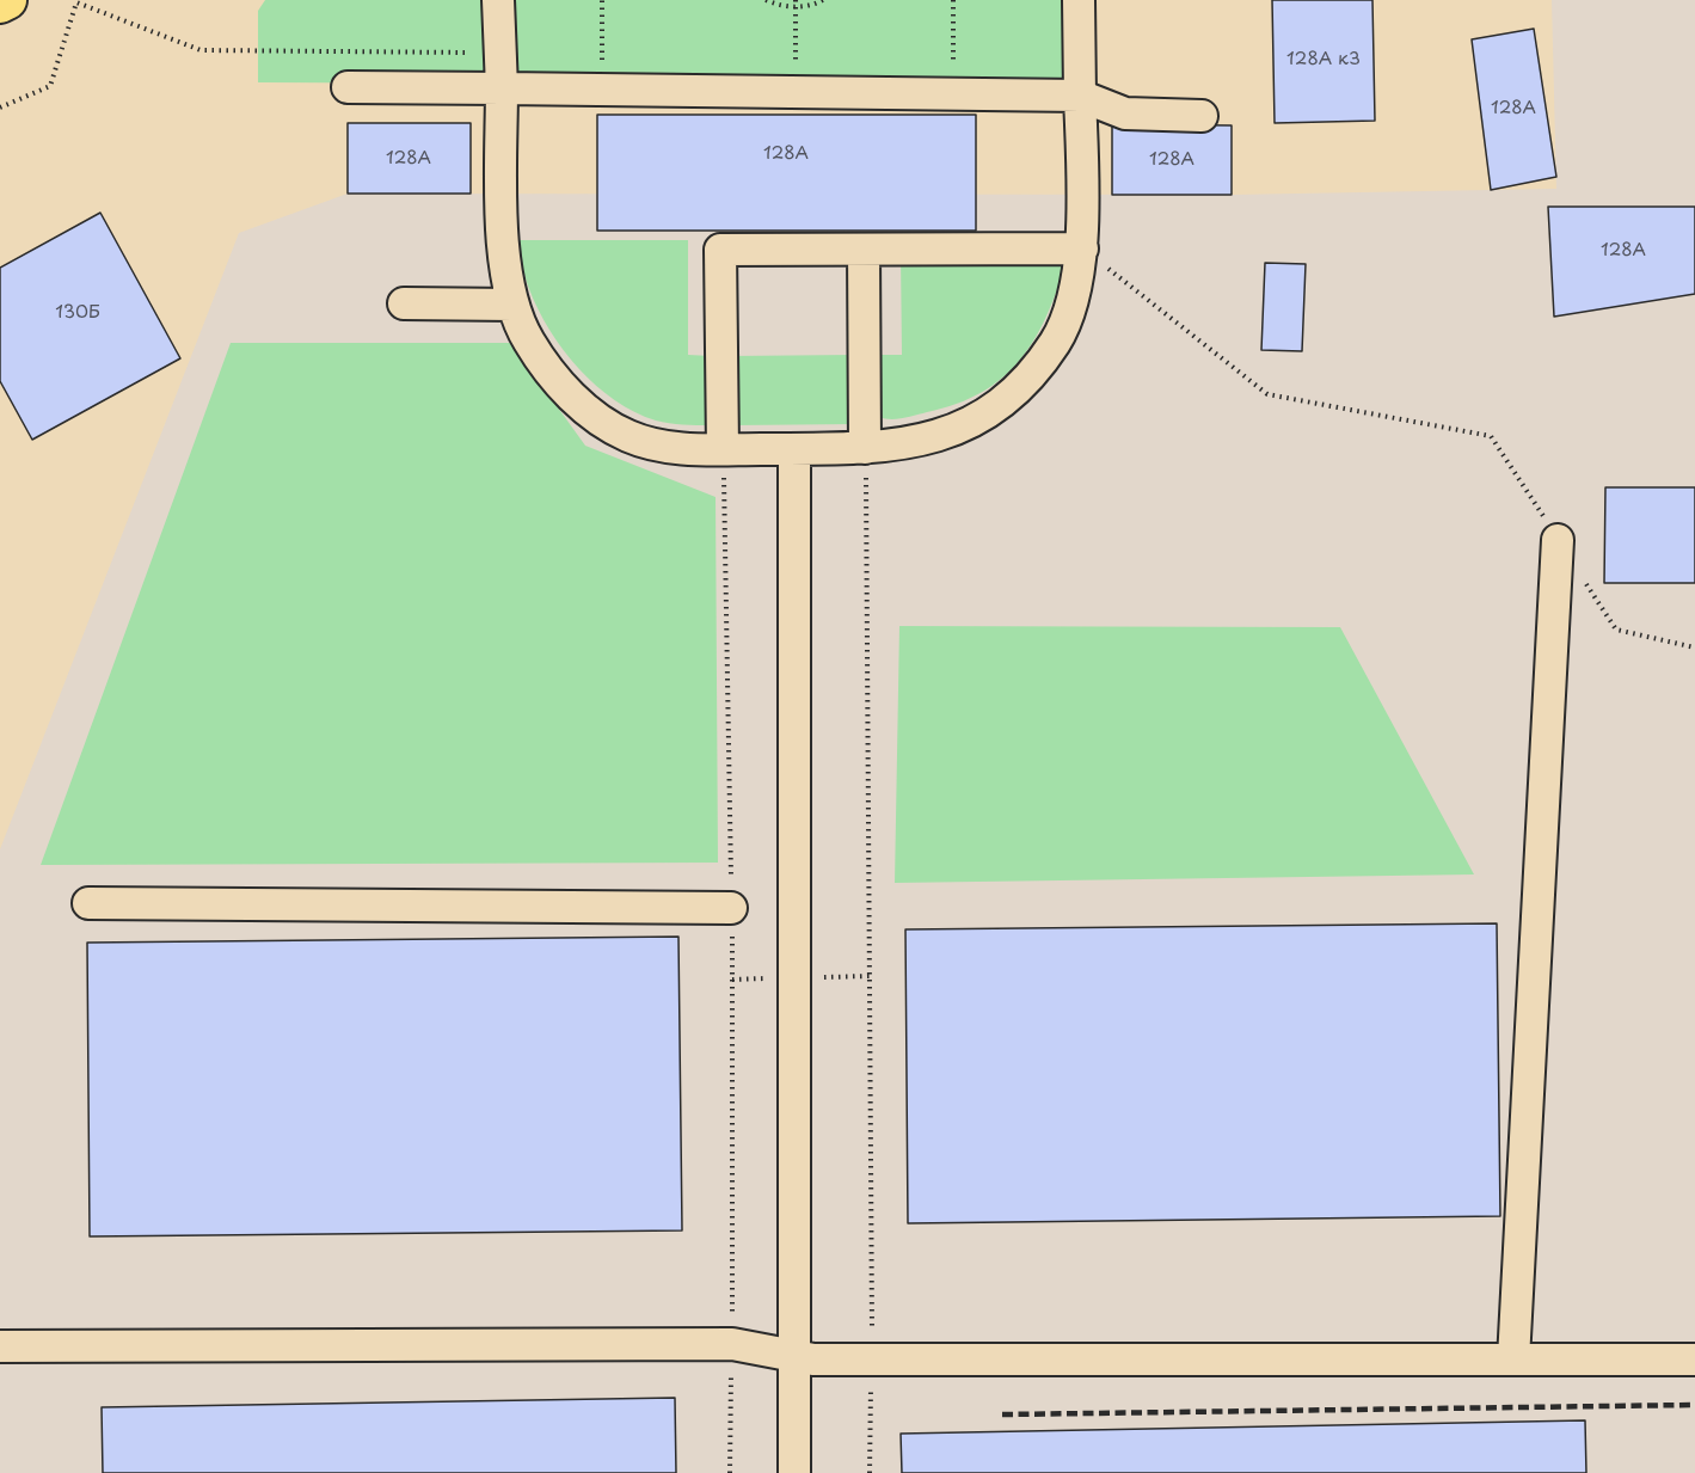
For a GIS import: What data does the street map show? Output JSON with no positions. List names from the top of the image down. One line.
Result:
{"house_numbers":["128А к3","128А","128А","128А","128А","128А","130Б"]}
